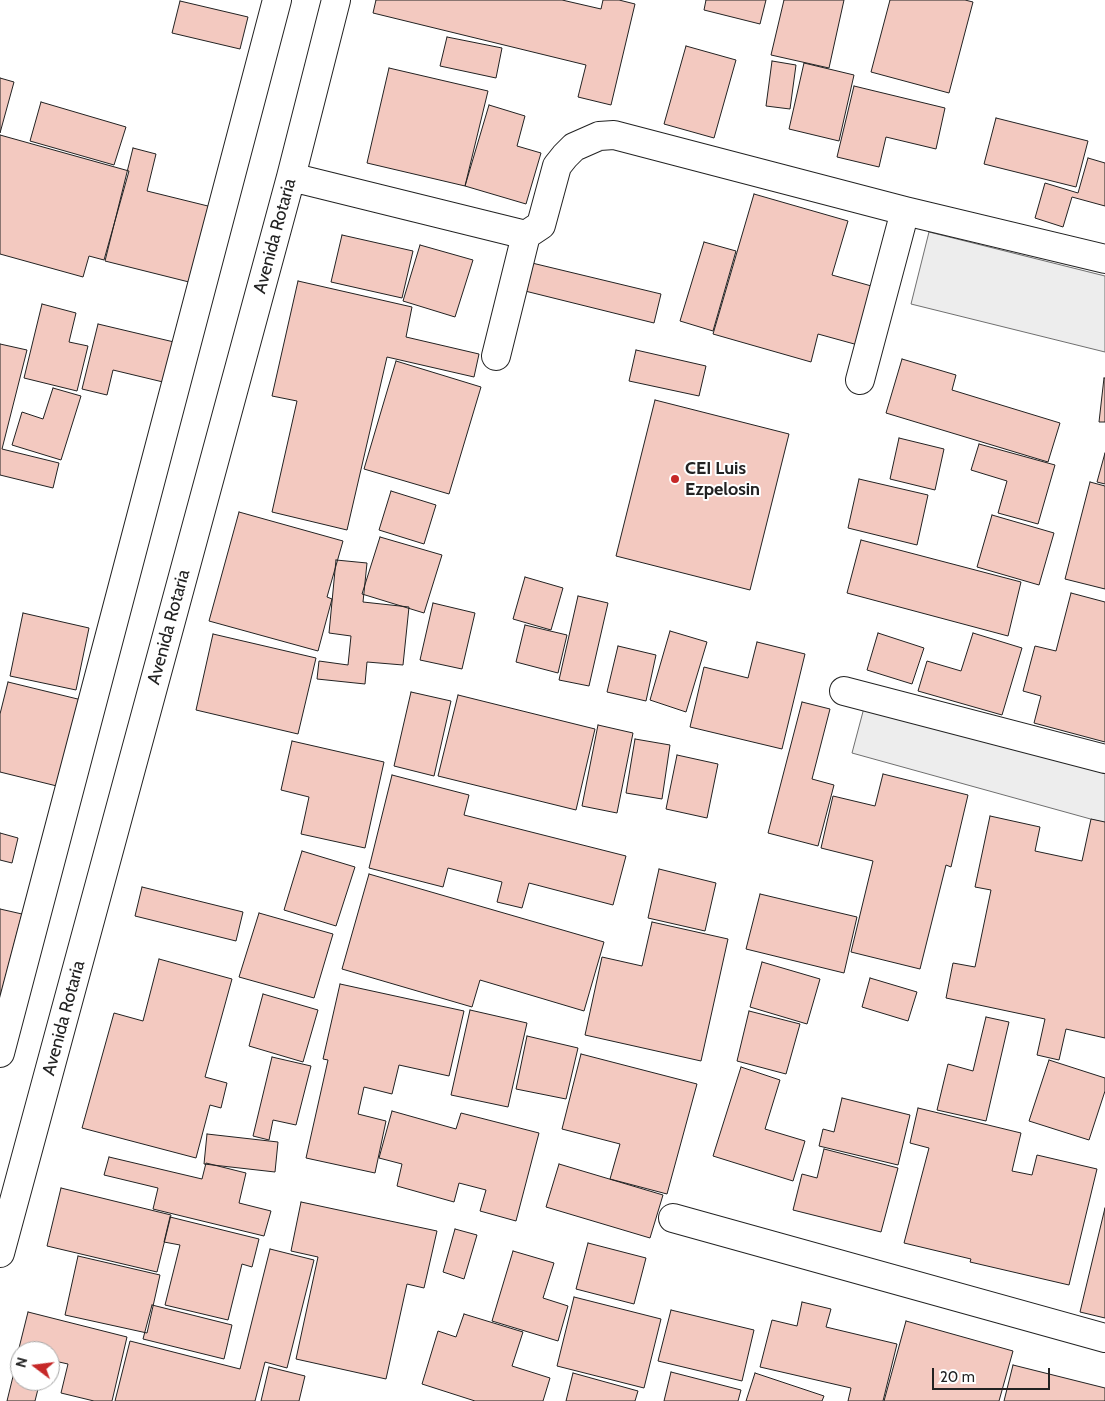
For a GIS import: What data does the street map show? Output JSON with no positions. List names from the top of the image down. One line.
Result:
{"streets":{"street":["Avenida Rotaria"]},"places":["CEI Luis Ezpelosin"],"scale_bar":"20 m","north":"left"}
